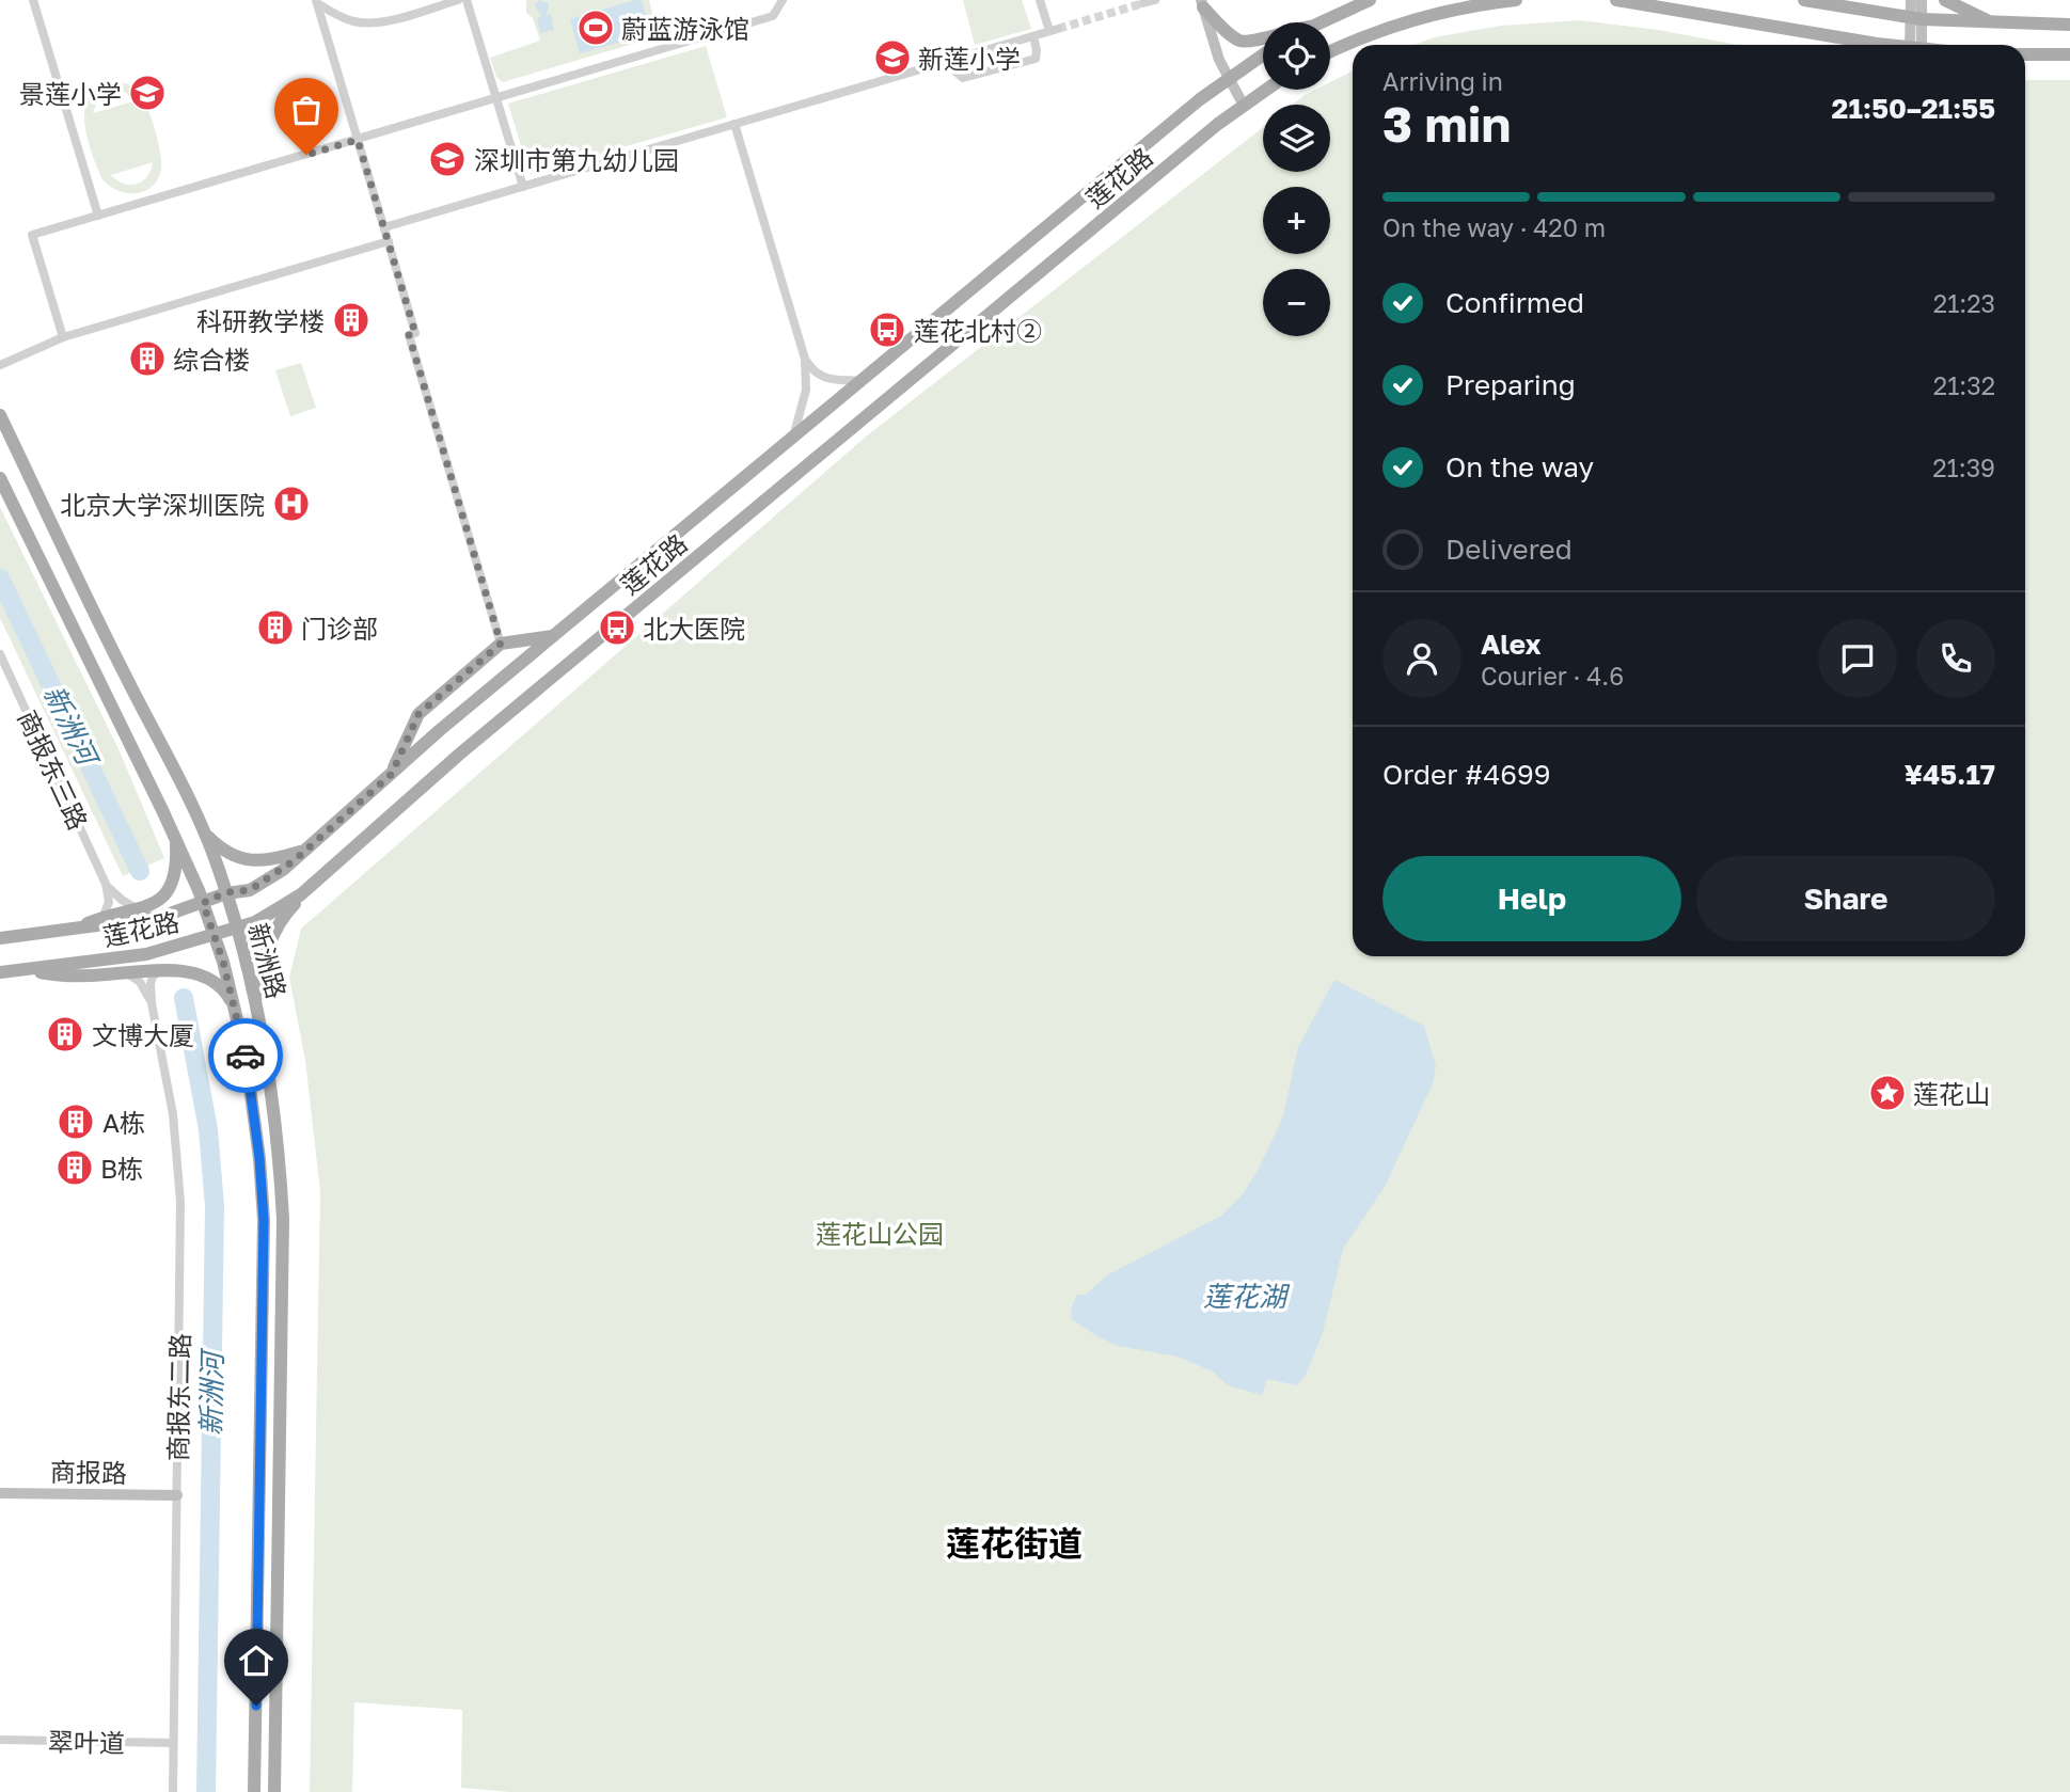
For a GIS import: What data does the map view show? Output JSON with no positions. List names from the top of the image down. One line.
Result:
{"streets":{"main road":["莲花路","新洲路"],"street":["商报东三路","商报东二路","商报路","翠叶道"]},"crossings":[["莲花路","新洲路"],["商报东二路","商报路"],["商报东二路","翠叶道"]],"districts":["莲花街道"],"water":["新洲河","莲花湖"],"parks":["莲花山公园"],"places":{"sports":["蔚蓝游泳馆"],"school or university":["新莲小学","景莲小学","深圳市第九幼儿园"],"building":["科研教学楼","综合楼","门诊部","文博大厦","A栋","B栋"],"bus stop":["莲花北村②","北大医院"],"hospital":["北京大学深圳医院"],"place":["莲花山"]},"page":{"map_buttons":["+","−"],"heading":["3 min","Arriving in","21:50–21:55"],"panel":["Alex","Courier · 4.6","Order #4699","¥45.17"],"bar":"On the way · 420 m","list":[["Confirmed","21:23"],["Preparing","21:32"],["On the way","21:39"],"Delivered"],"buttons":["Help","Share"]}}
